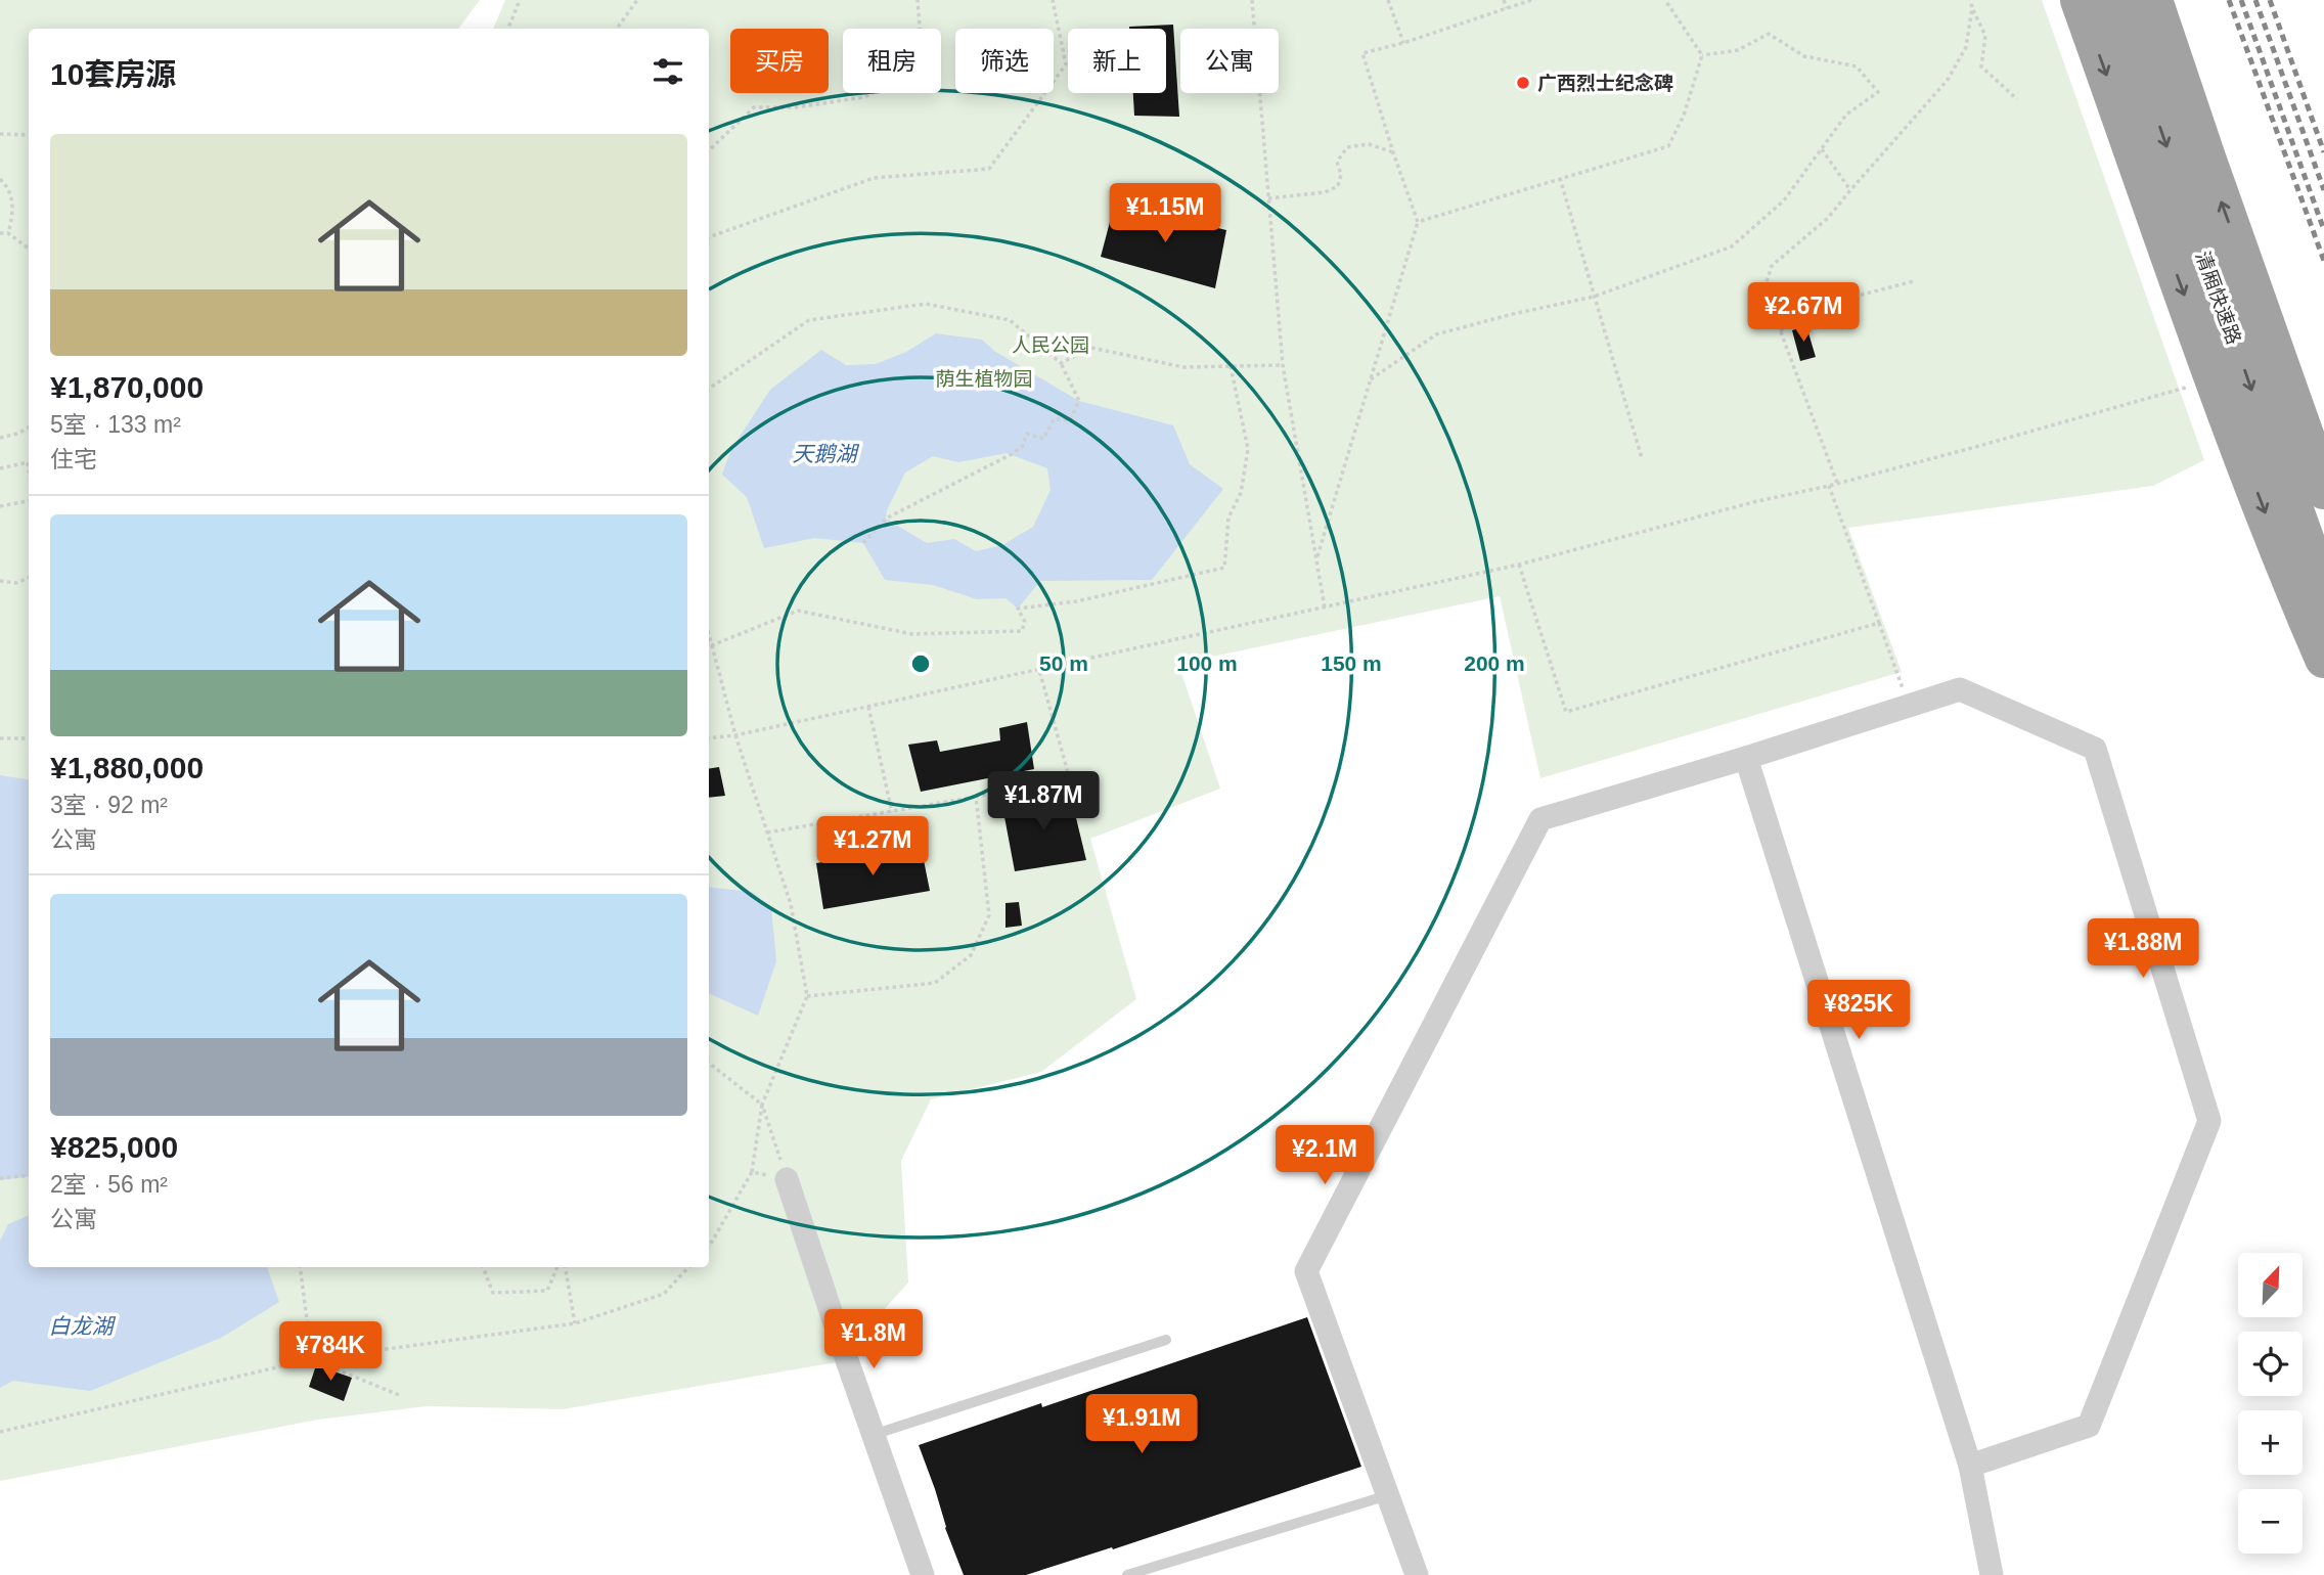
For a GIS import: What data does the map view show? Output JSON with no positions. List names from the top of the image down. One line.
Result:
{"streets":{"highway":["清厢快速路"]},"water":["天鹅湖","白龙湖"],"parks":["人民公园","荫生植物园"],"places":["广西烈士纪念碑"],"north":"top right","page":{"chip":["买房","租房","筛选","新上","公寓"],"heading":"10套房源","list":[{"name":"¥1,870,000","note":"5室 · 133 m² · 住宅"},{"name":"¥1,880,000","note":"3室 · 92 m² · 公寓"},{"name":"¥825,000","note":"2室 · 56 m² · 公寓"}],"price":["¥1.15M","¥2.67M","¥1.87M","¥1.27M","¥1.88M","¥825K","¥2.1M","¥1.8M","¥784K","¥1.91M"],"map_buttons":["+","−"]},"rings":["50 m","100 m","150 m","200 m"]}
